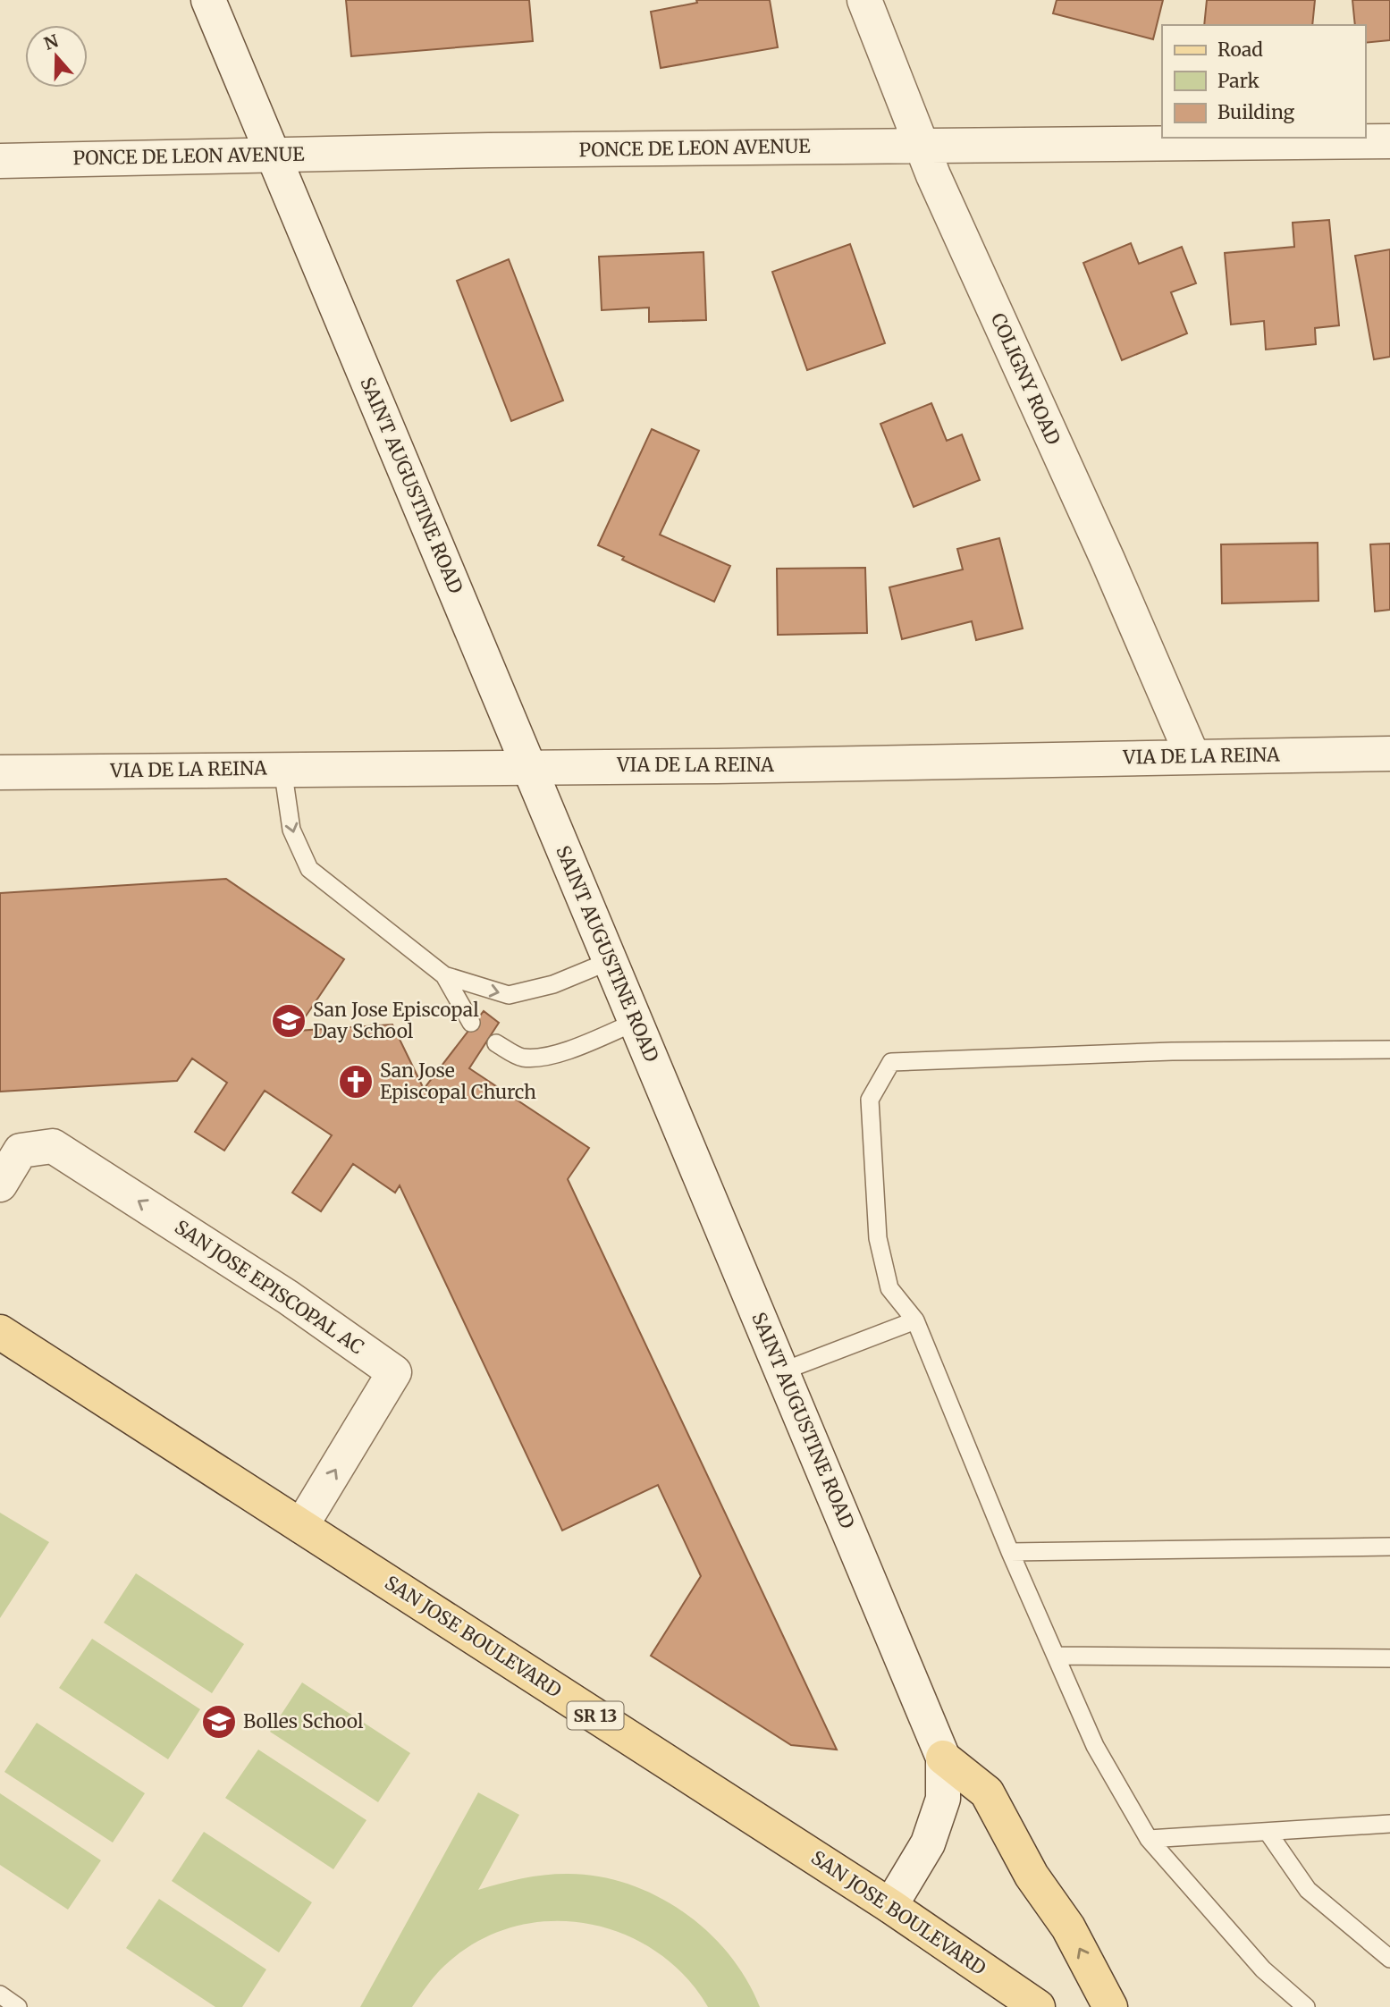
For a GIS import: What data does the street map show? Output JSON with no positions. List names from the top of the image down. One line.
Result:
{"streets":{"main road":["SAN JOSE BOULEVARD","SR 13"],"street":["PONCE DE LEON AVENUE","COLIGNY ROAD","SAINT AUGUSTINE ROAD","VIA DE LA REINA","SAN JOSE EPISCOPAL AC"]},"crossings":[["PONCE DE LEON AVENUE","COLIGNY ROAD"],["PONCE DE LEON AVENUE","SAINT AUGUSTINE ROAD"],["COLIGNY ROAD","VIA DE LA REINA"],["SAINT AUGUSTINE ROAD","VIA DE LA REINA"],["SAINT AUGUSTINE ROAD","SAN JOSE BOULEVARD"],["SAN JOSE EPISCOPAL AC","SAN JOSE BOULEVARD"]],"places":{"school or university":["San Jose Episcopal Day School","Bolles School"],"church":["San Jose Episcopal Church"]},"legend":["Road","Park","Building"],"north":"top"}
